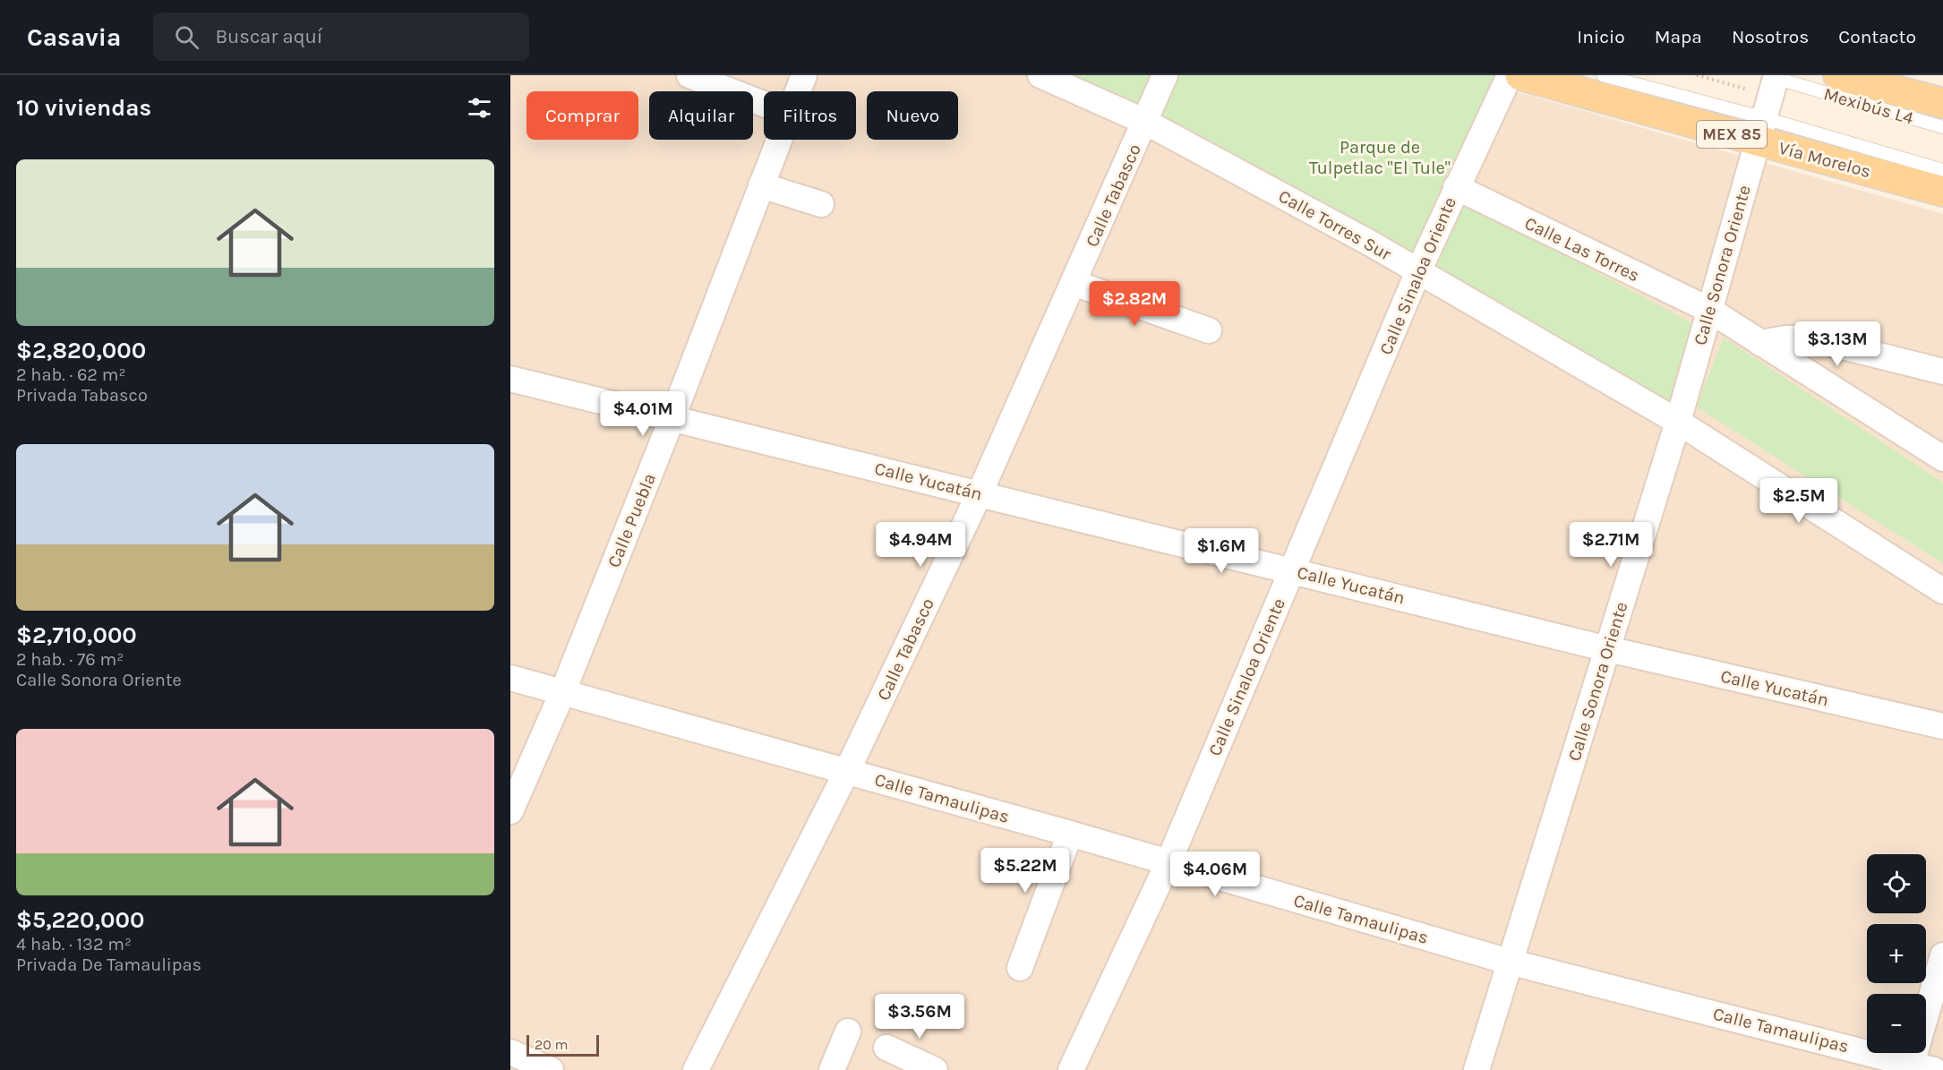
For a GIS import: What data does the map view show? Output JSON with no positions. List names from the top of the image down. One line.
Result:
{"streets":{"main road":["MEX 85","Vía Morelos"],"street":["Calle Tabasco","Calle Torres Sur","Calle Las Torres","Calle Sonora Oriente","Calle Sinaloa Oriente","Calle Yucatán","Calle Puebla","Calle Tamaulipas"],"lane":["Mexibús L4"]},"crossings":[["Mexibús L4","Vía Morelos"],["Mexibús L4","Calle Sonora Oriente"],["Vía Morelos","Calle Sonora Oriente"],["Calle Tabasco","Calle Torres Sur"],["Calle Tabasco","Calle Yucatán"],["Calle Tabasco","Calle Tamaulipas"],["Calle Torres Sur","Calle Sonora Oriente"],["Calle Torres Sur","Calle Sinaloa Oriente"],["Calle Las Torres","Calle Sonora Oriente"],["Calle Las Torres","Calle Sinaloa Oriente"],["Calle Sonora Oriente","Calle Yucatán"],["Calle Sonora Oriente","Calle Tamaulipas"],["Calle Sinaloa Oriente","Calle Yucatán"],["Calle Sinaloa Oriente","Calle Tamaulipas"],["Calle Yucatán","Calle Puebla"],["Calle Puebla","Calle Tamaulipas"]],"parks":["Parque de Tulpetlac \"El Tule\""],"scale_bar":"20 m","page":{"header":"Casavia","search":"Buscar aquí","nav":["Inicio","Mapa","Nosotros","Contacto"],"heading":"10 viviendas","chip":["Comprar","Alquilar","Filtros","Nuevo"],"list":[{"name":"$2,820,000","note":"2 hab. · 62 m² · Privada Tabasco"},{"name":"$2,710,000","note":"2 hab. · 76 m² · Calle Sonora Oriente"},{"name":"$5,220,000","note":"4 hab. · 132 m² · Privada De Tamaulipas"}],"price":["$2.82M","$3.13M","$4.01M","$2.5M","$4.94M","$2.71M","$1.6M","$5.22M","$4.06M","$3.56M"],"map_buttons":["+","−"],"scale":"20 m"}}
